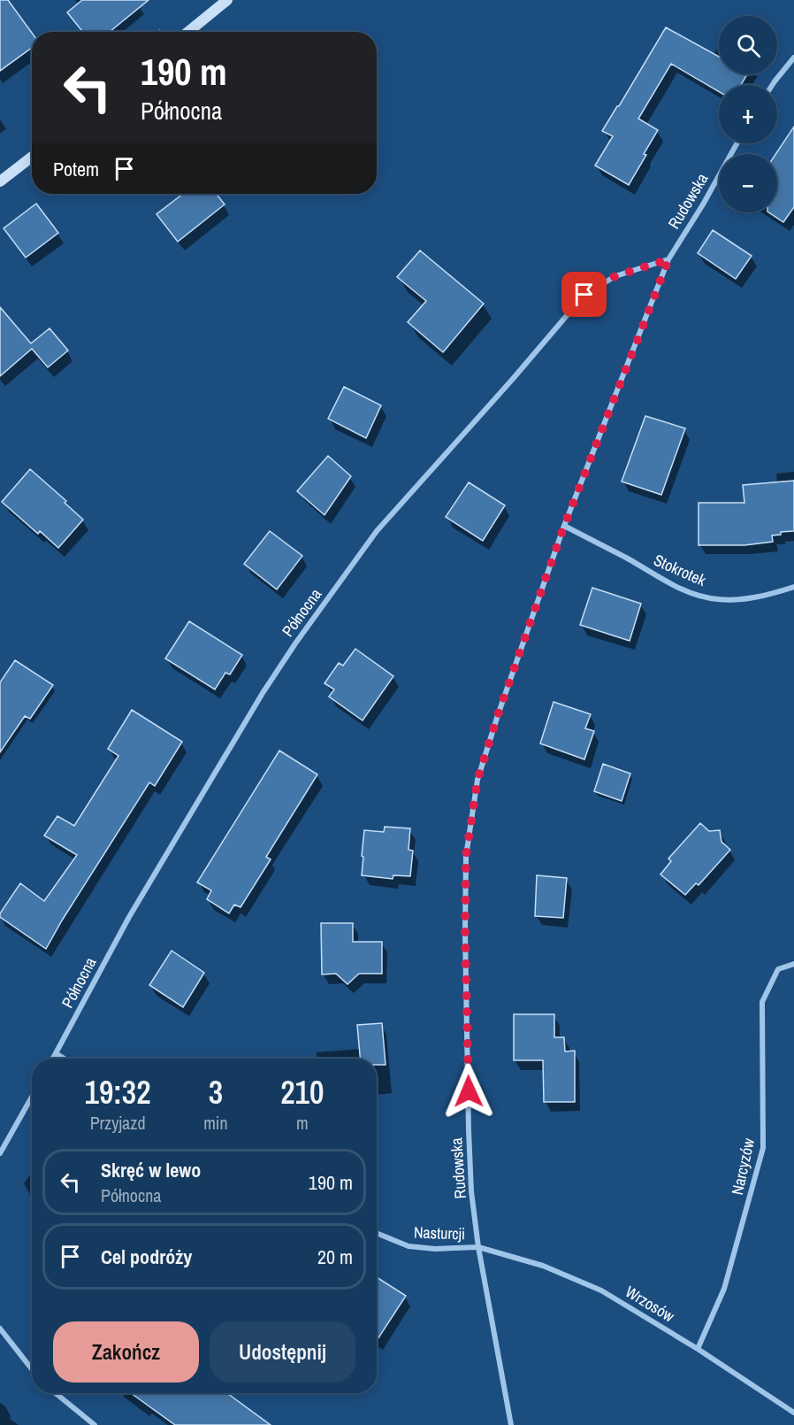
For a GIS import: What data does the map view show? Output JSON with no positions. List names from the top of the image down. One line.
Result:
{"streets":{"street":["Rudowska","Stokrotek","Północna","Narcyzów","Nasturcji","Wrzosów"]},"crossings":[["Rudowska","Stokrotek"],["Rudowska","Północna"],["Rudowska","Nasturcji"],["Rudowska","Wrzosów"],["Narcyzów","Wrzosów"],["Nasturcji","Wrzosów"]],"page":{"map_buttons":["+","−"],"turn":["190 m","Północna"],"then":"Potem","eta":["19:32","Przyjazd","3","min","210","m"],"list":[{"name":"Skręć w lewo","note":"Północna","value":"190 m"},{"name":"Cel podróży","value":"20 m"}],"buttons":["Zakończ","Udostępnij"]}}
